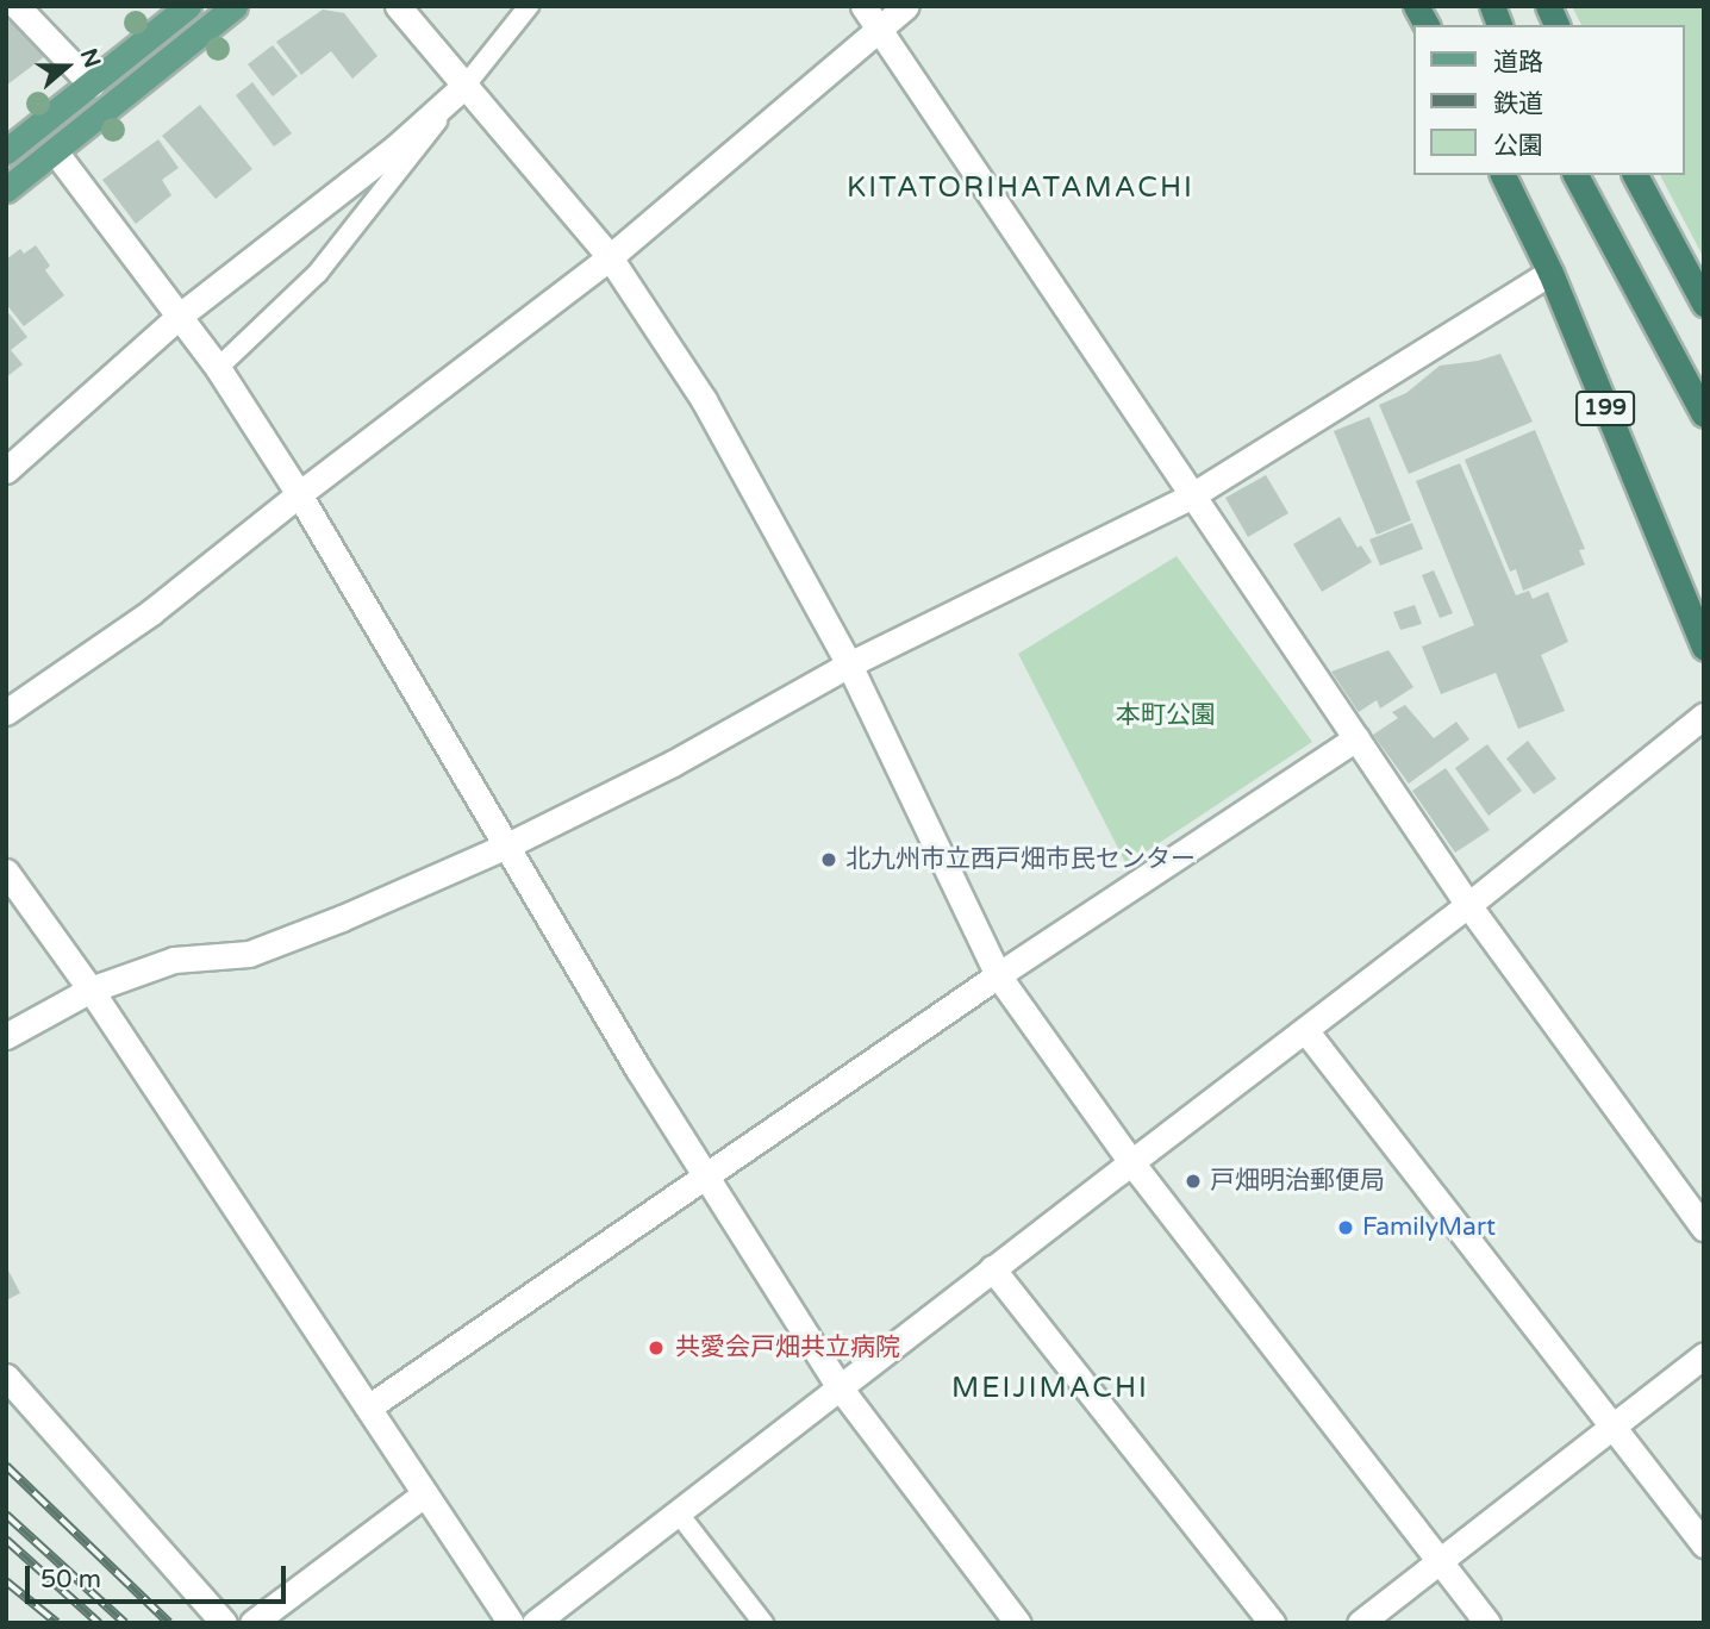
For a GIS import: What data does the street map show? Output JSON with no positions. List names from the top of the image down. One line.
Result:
{"streets":{"highway":["199"]},"districts":["KITATORIHATAMACHI","MEIJIMACHI"],"parks":["本町公園"],"places":["北九州市立西戸畑市民センター","戸畑明治郵便局","FamilyMart","共愛会戸畑共立病院"],"legend":["道路","鉄道","公園"],"scale_bar":"50 m","north":"right"}
